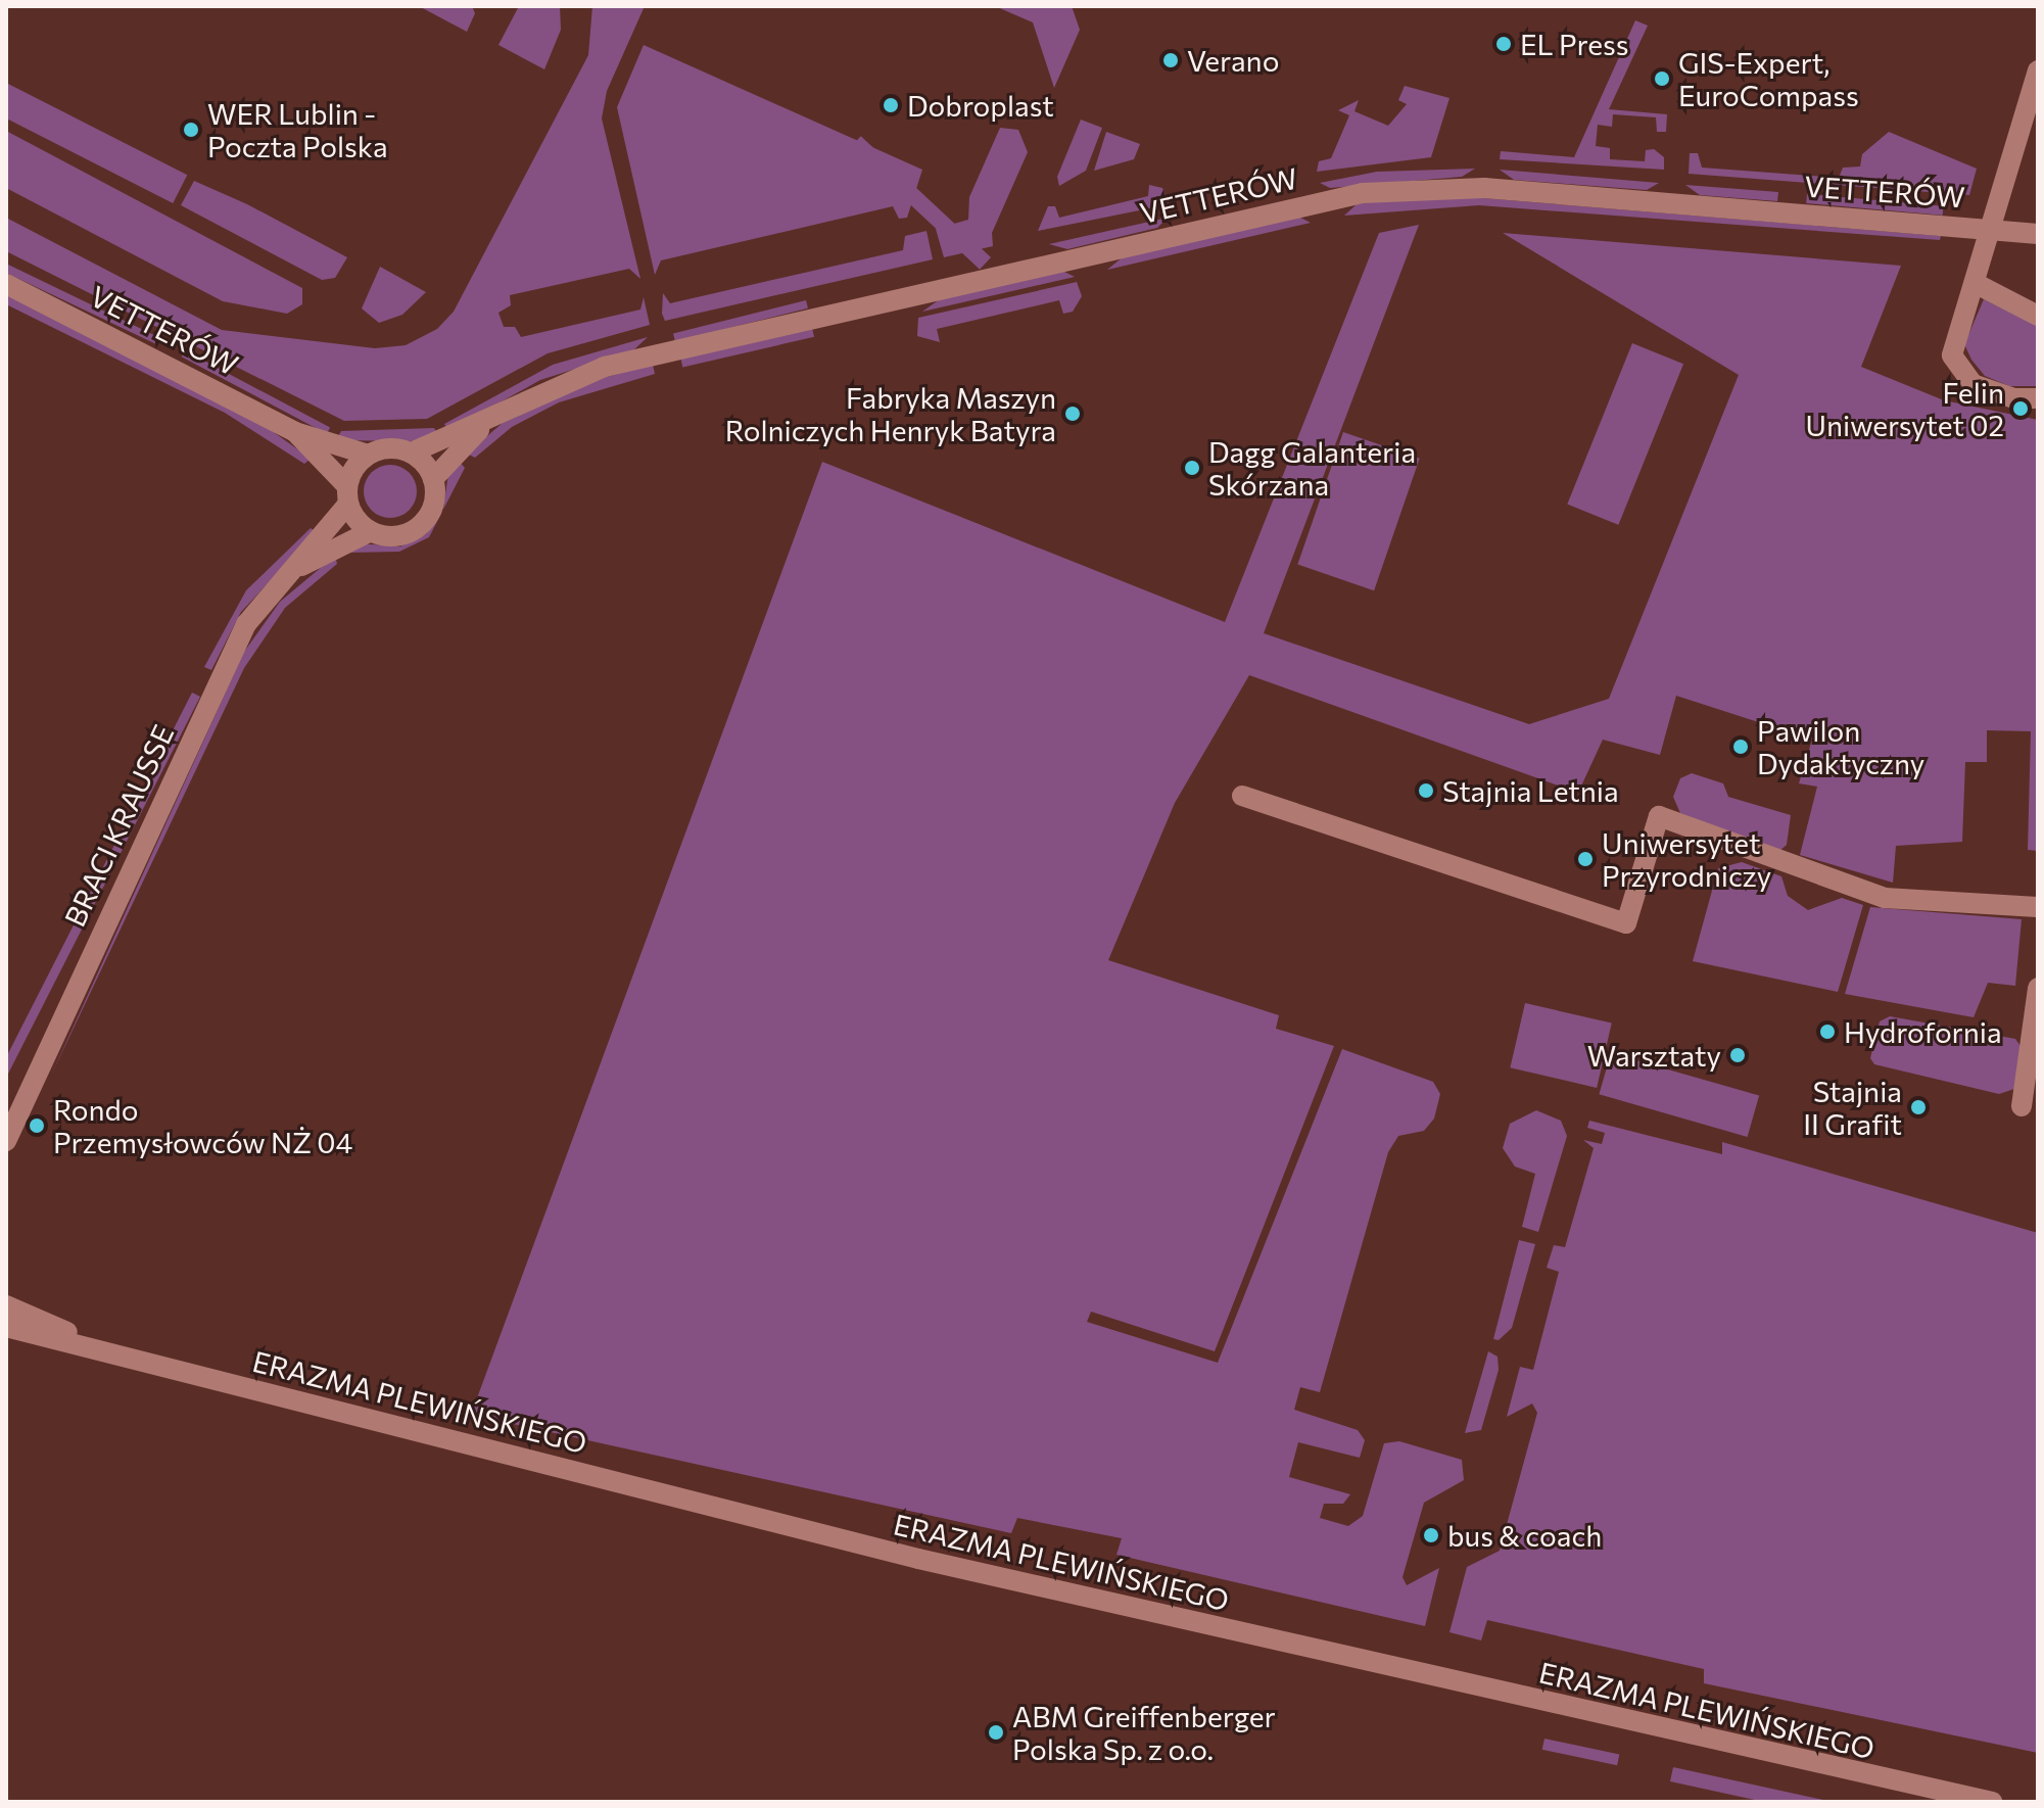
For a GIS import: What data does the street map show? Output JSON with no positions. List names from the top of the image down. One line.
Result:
{"streets":{"street":["VETTERÓW","BRACI KRAUSSE","ERAZMA PLEWIŃSKIEGO"]},"crossings":[["VETTERÓW","BRACI KRAUSSE"]],"places":["EL Press","Verano","GIS-Expert, EuroCompass","Dobroplast","WER Lublin - Poczta Polska","Felin Uniwersytet 02","Fabryka Maszyn Rolniczych Henryk Batyra","Dagg Galanteria Skórzana","Pawilon Dydaktyczny","Stajnia Letnia","Uniwersytet Przyrodniczy","Hydrofornia","Warsztaty","Stajnia II Grafit","Rondo Przemysłowców NŻ 04","bus & coach","ABM Greiffenberger Polska Sp. z o.o."]}
